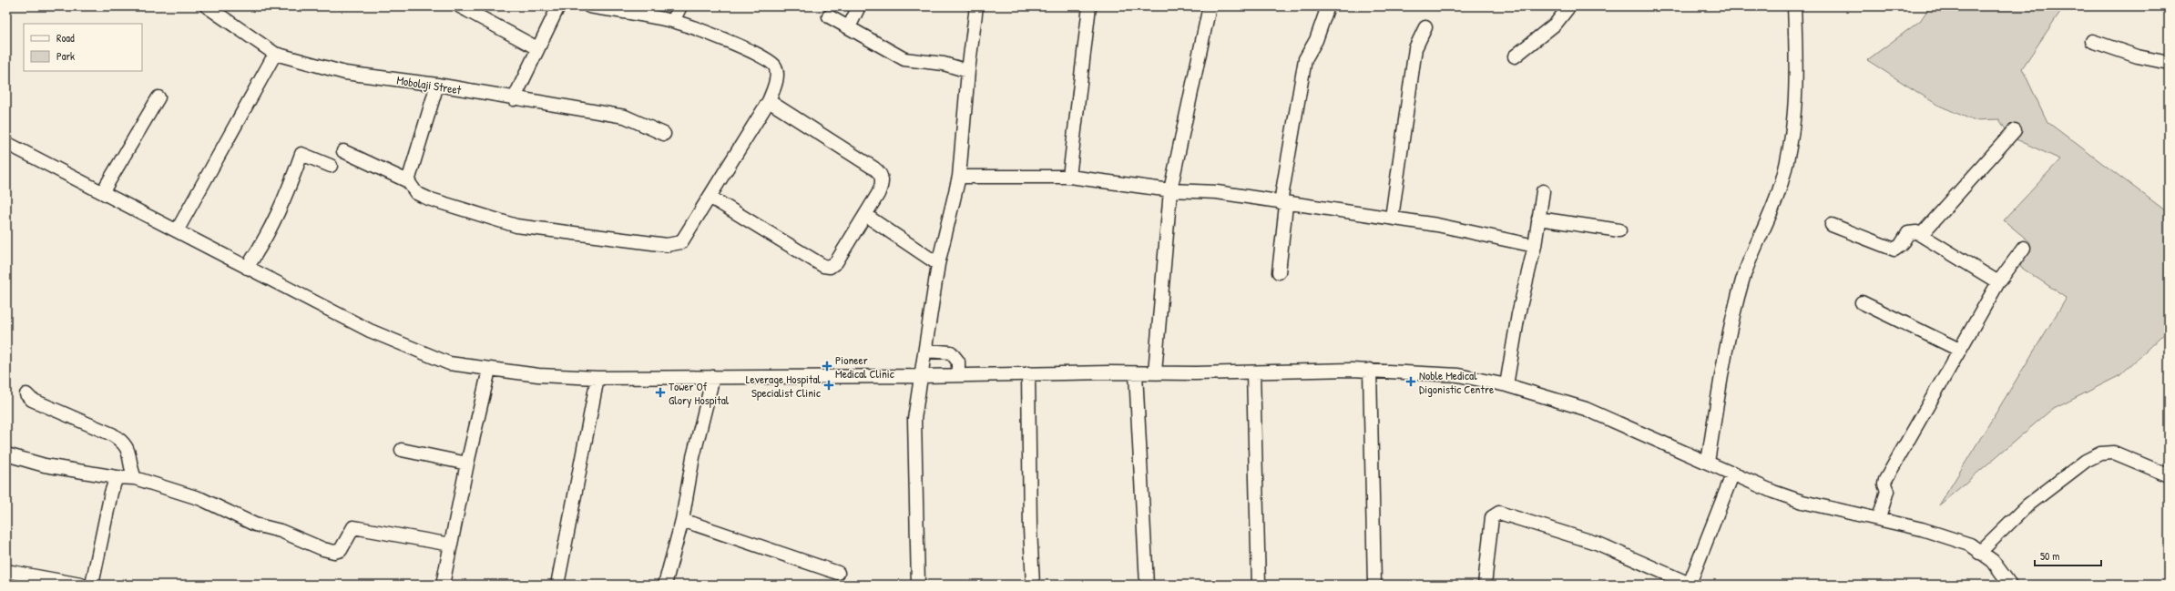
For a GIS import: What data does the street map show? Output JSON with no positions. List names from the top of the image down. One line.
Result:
{"streets":{"street":["Mobolaji Street"]},"places":{"health":["Pioneer Medical Clinic","Noble Medical Digonistic Centre","Leverage Hospital Specialist Clinic","Tower Of Glory Hospital"]},"legend":["Road","Park"],"scale_bar":"50 m"}
